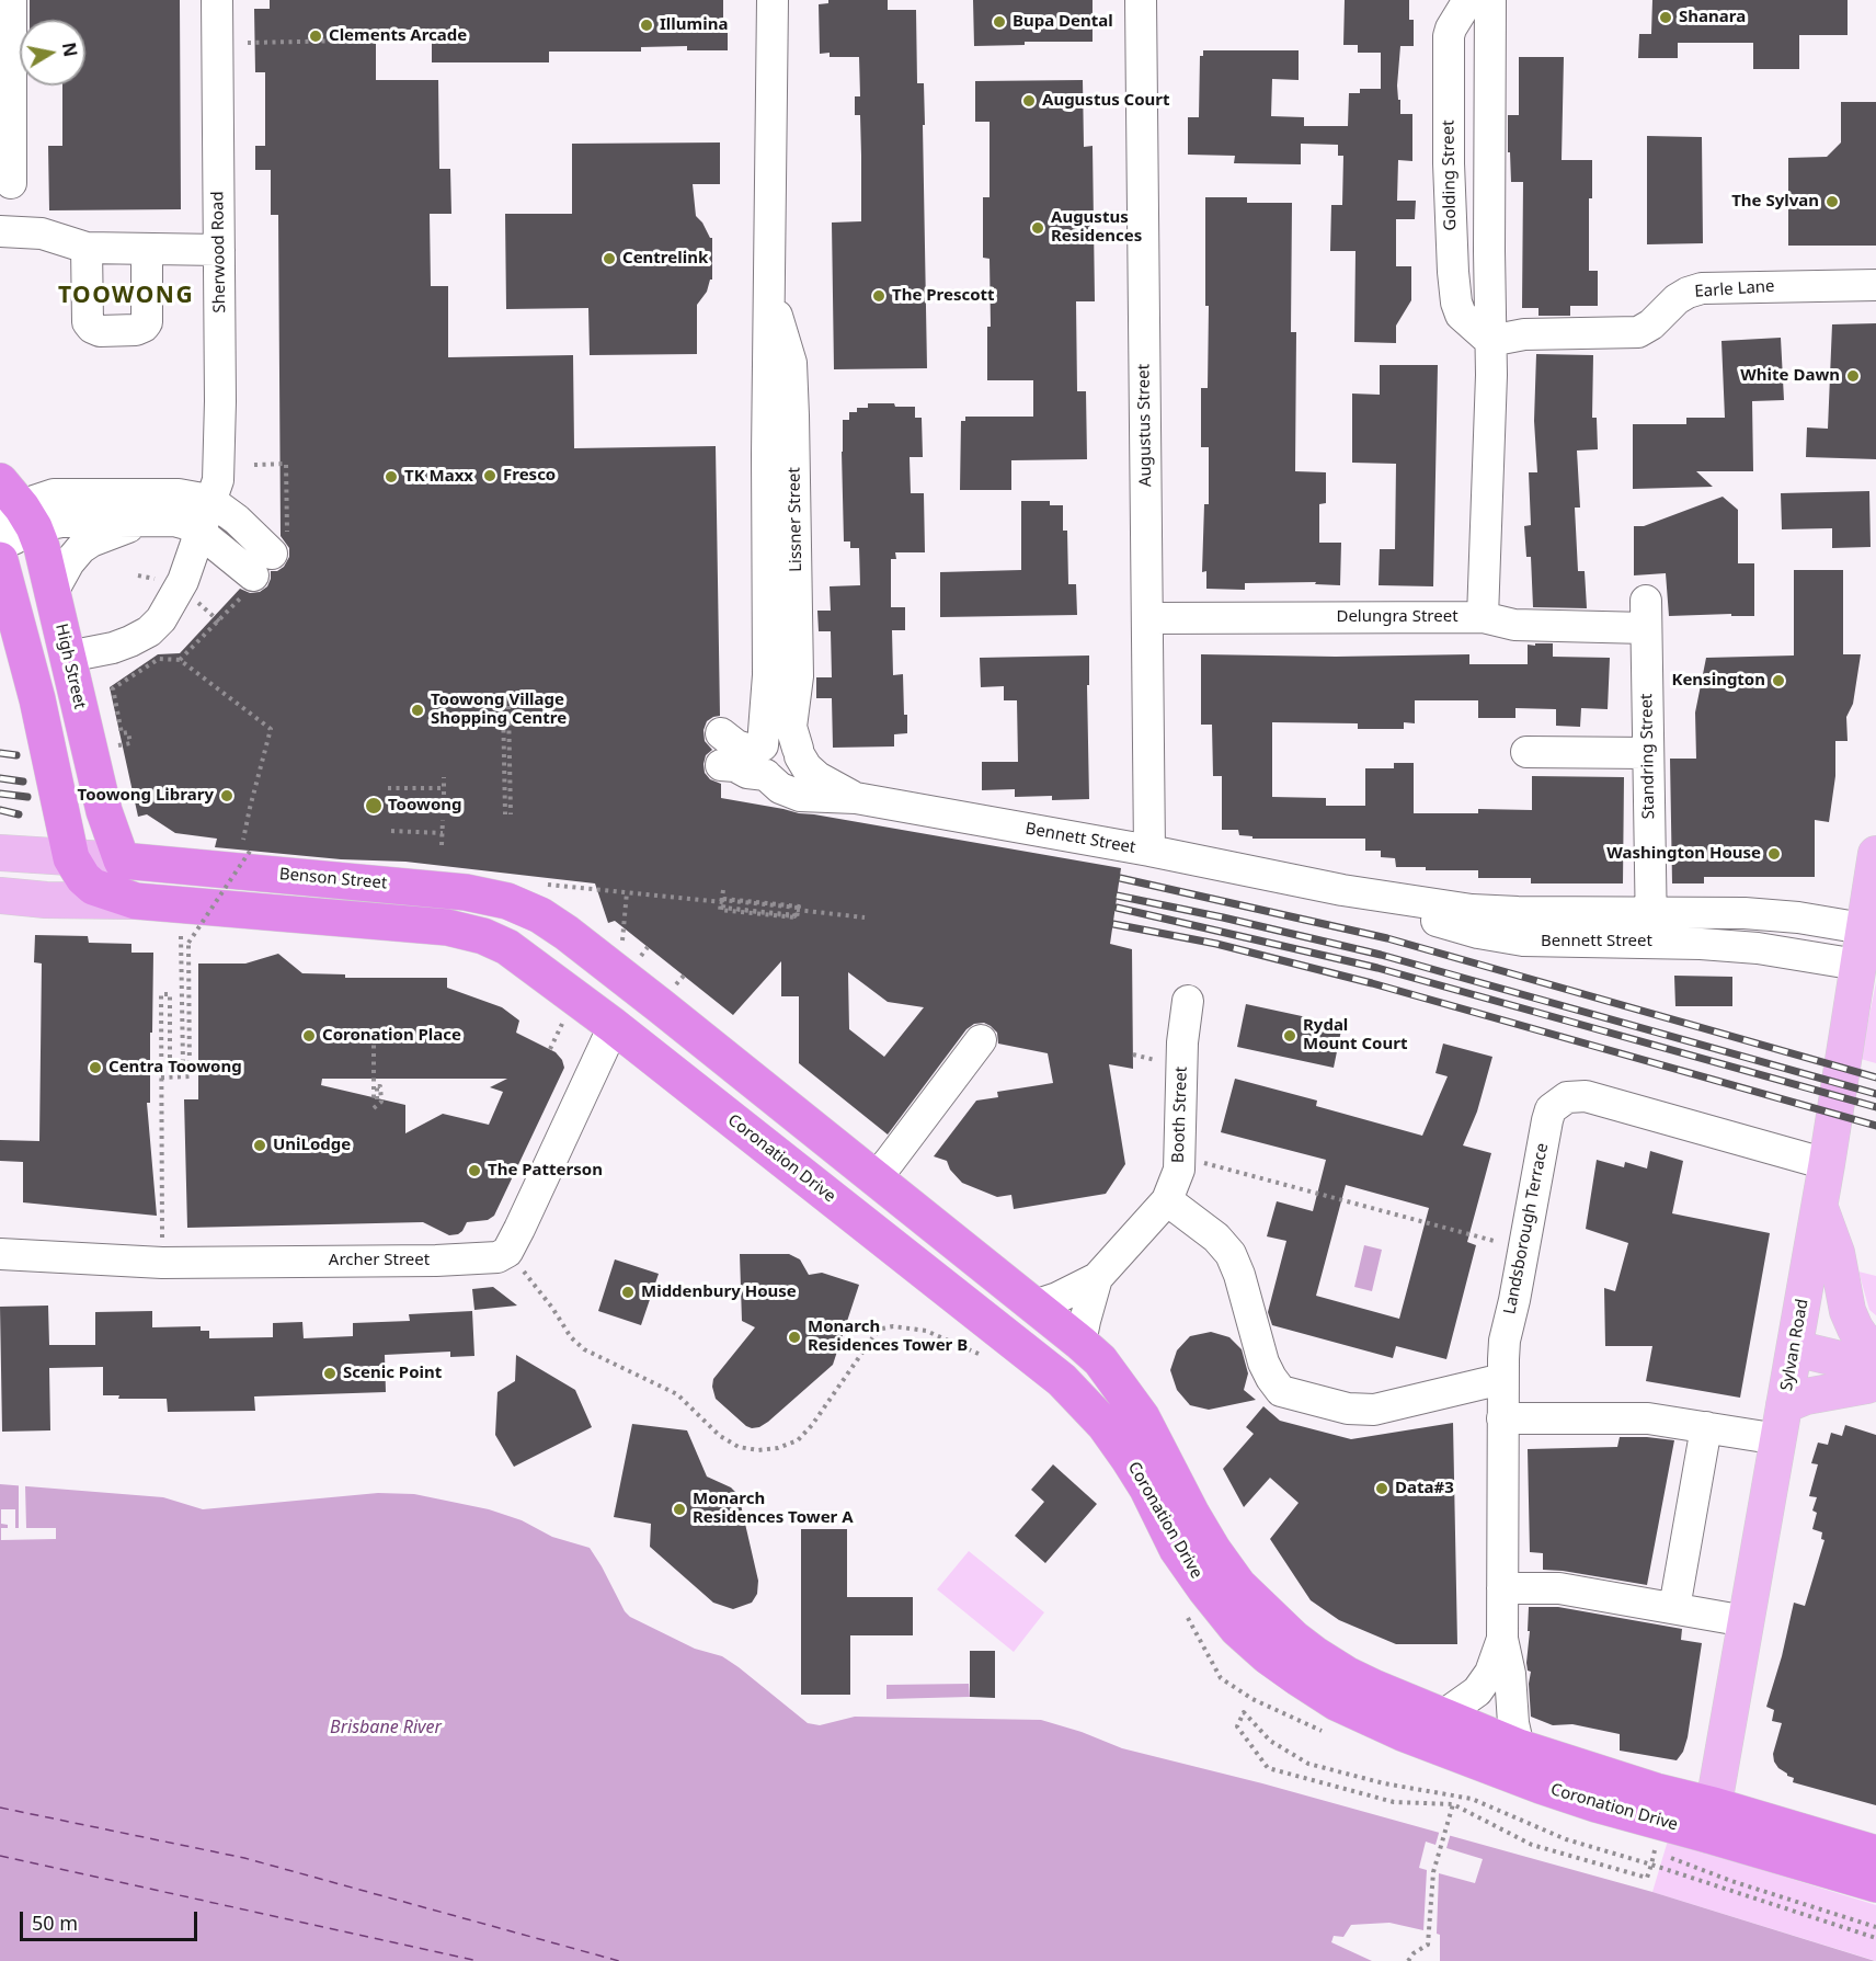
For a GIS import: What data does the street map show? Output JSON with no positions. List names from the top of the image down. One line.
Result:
{"streets":{"highway":["High Street","Benson Street","Coronation Drive"],"main road":["Sylvan Road"],"street":["Golding Street","Sherwood Road","Earle Lane","Augustus Street","Lissner Street","Delungra Street","Standring Street","Bennett Street","Booth Street","Landsborough Terrace","Archer Street"]},"crossings":[["Golding Street","Earle Lane"],["Sherwood Road","High Street"],["Augustus Street","Delungra Street"],["Augustus Street","Bennett Street"],["Lissner Street","Bennett Street"],["Delungra Street","Standring Street"],["High Street","Benson Street"],["Standring Street","Bennett Street"],["Bennett Street","Sylvan Road"],["Benson Street","Coronation Drive"],["Booth Street","Coronation Drive"],["Coronation Drive","Landsborough Terrace"],["Coronation Drive","Sylvan Road"],["Landsborough Terrace","Sylvan Road"]],"districts":["TOOWONG"],"water":["Brisbane River"],"places":["Shanara","Bupa Dental","Illumina","Clements Arcade","Augustus Court","The Sylvan","Augustus Residences","Centrelink","The Prescott","White Dawn","Fresco","TK Maxx","Kensington","Toowong Village Shopping Centre","Toowong Library","Toowong","Washington House","Coronation Place","Rydal Mount Court","Centra Toowong","UniLodge","The Patterson","Middenbury House","Monarch Residences Tower B","Scenic Point","Data#3","Monarch Residences Tower A"],"scale_bar":"50 m","north":"right"}
